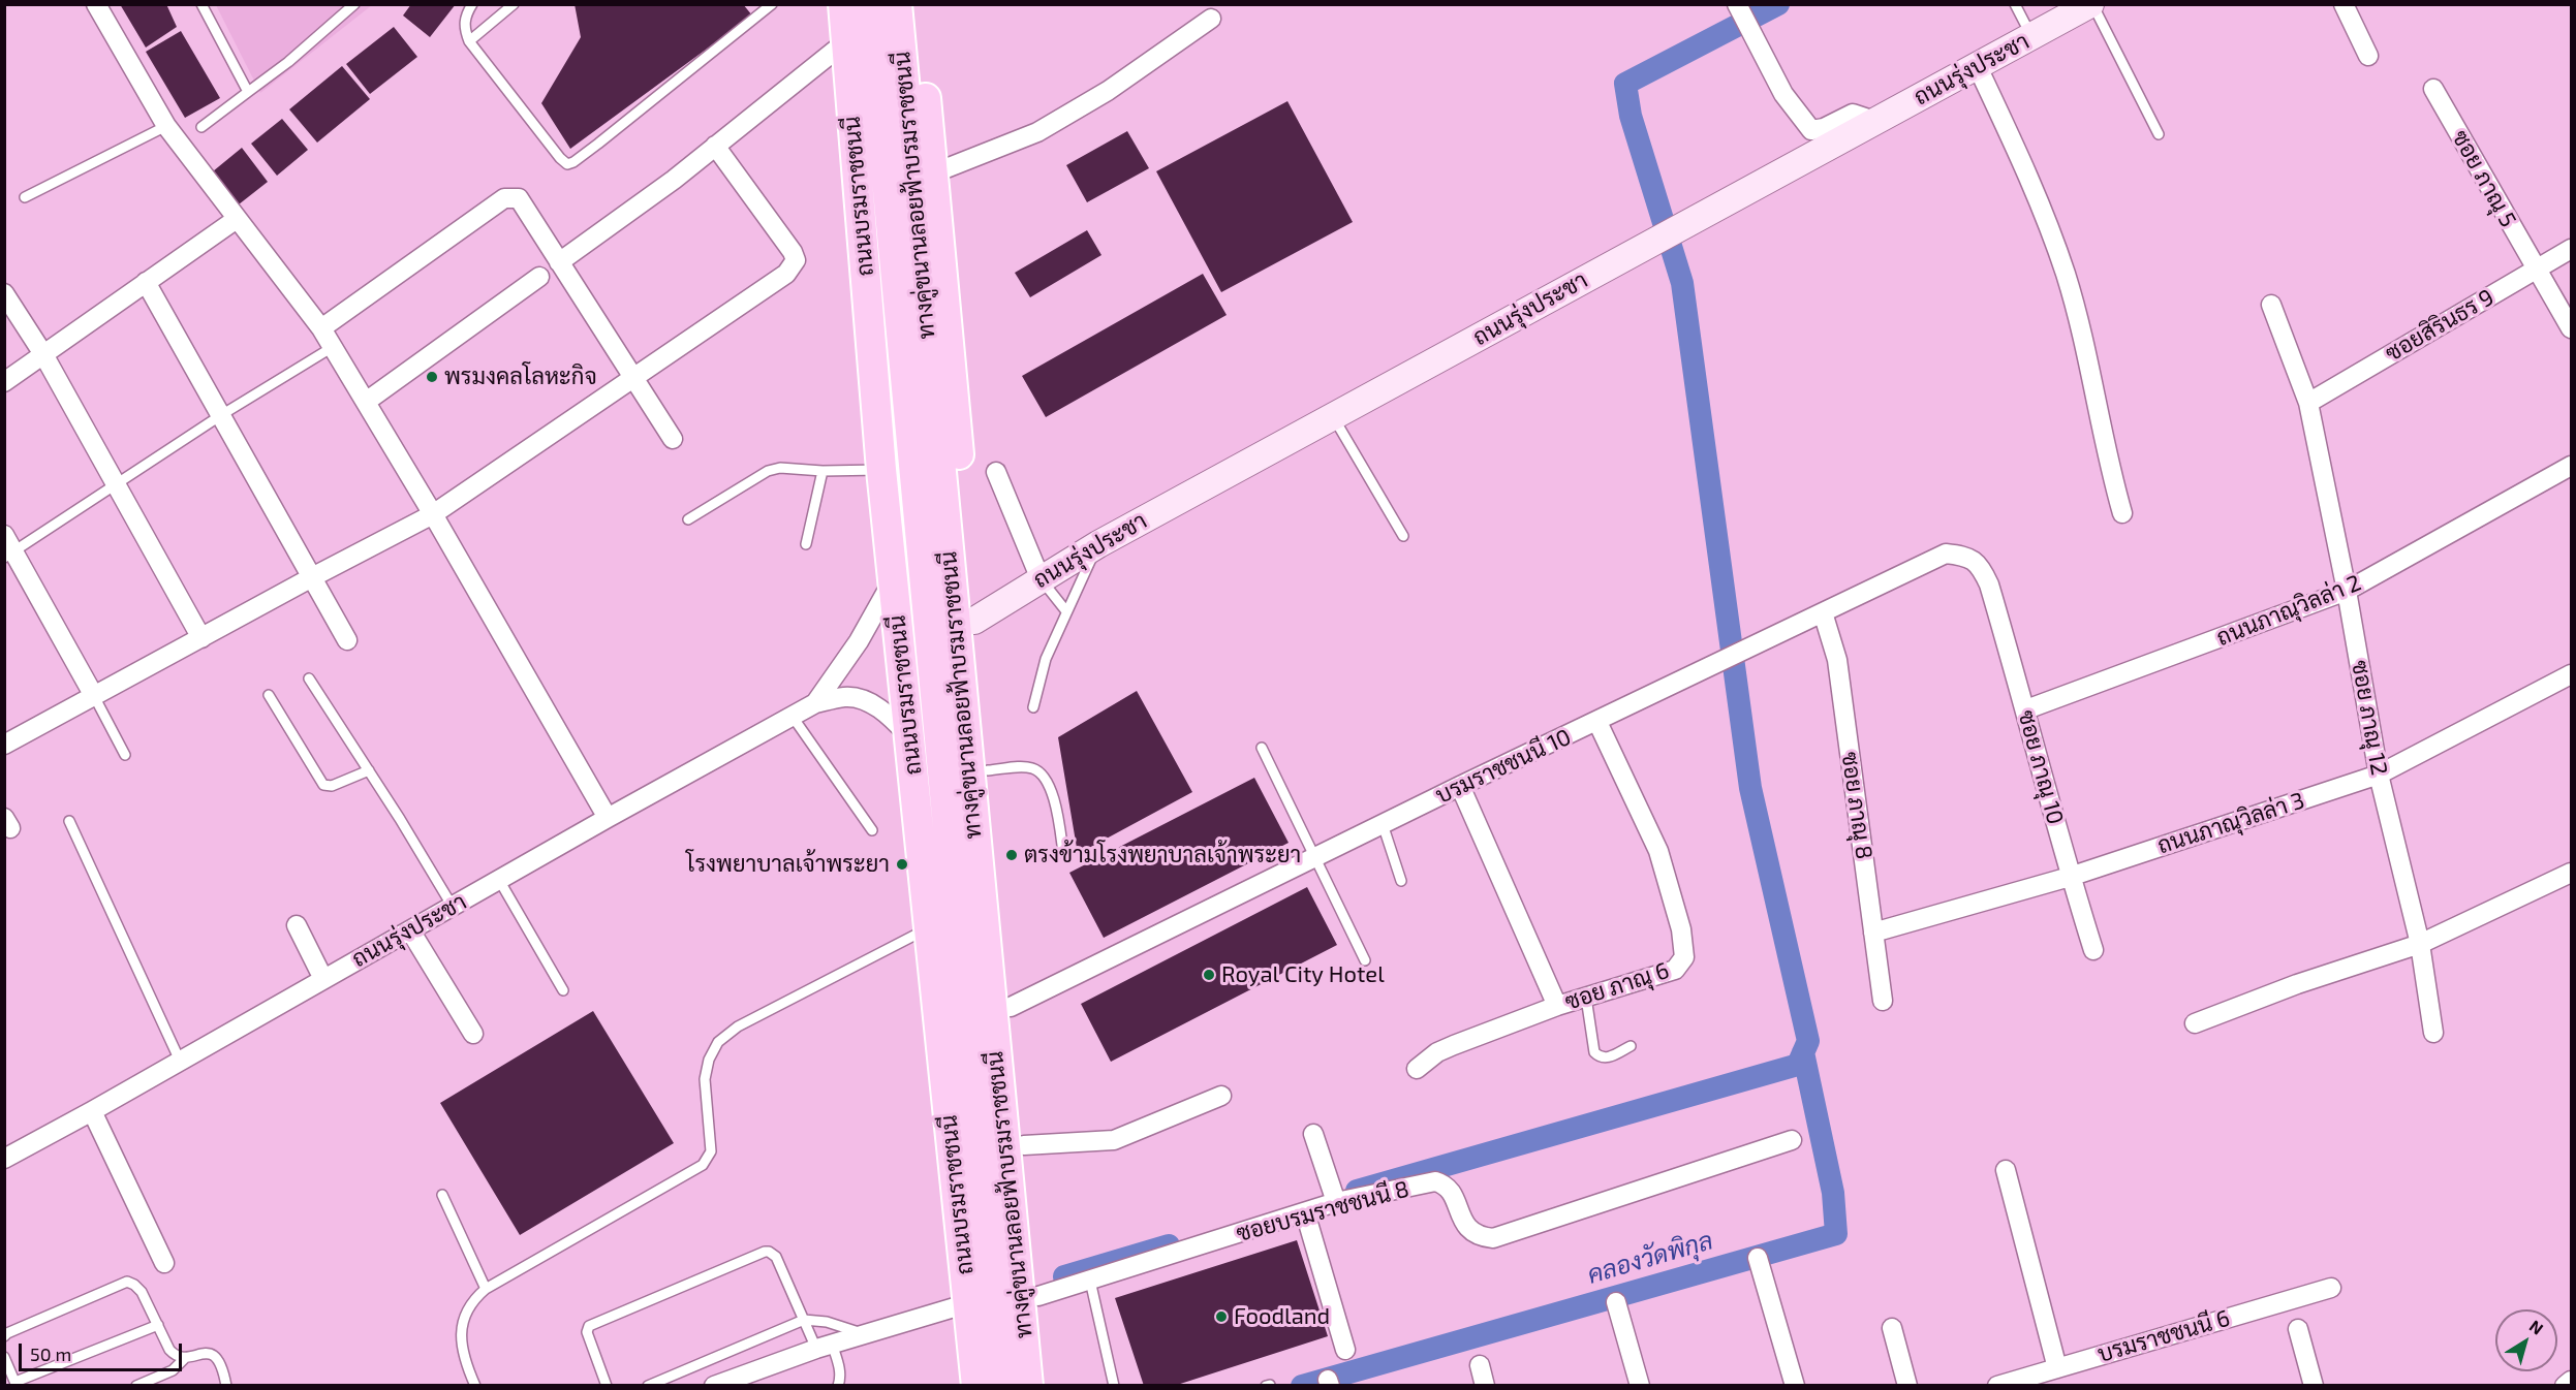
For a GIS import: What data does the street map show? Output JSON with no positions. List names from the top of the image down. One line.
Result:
{"streets":{"main road":["ทางคู่ขนานลอยฟ้าบรมราชชนนี","ถนนบรมราชชนนี"],"street":["ถนนรุ่งประชา","ซอย ภาณุ 5","ซอยสิรินธร 9","ถนนภาณุวิลล่า 2","ซอย ภาณุ 12","บรมราชชนนี 10","ซอย ภาณุ 10","ซอย ภาณุ 8","ถนนภาณุวิลล่า 3","ซอย ภาณุ 6","ซอยบรมราชชนนี 8","บรมราชชนนี 6"]},"crossings":[["ถนนรุ่งประชา","ถนนบรมราชชนนี"],["ซอย ภาณุ 5","ซอยสิรินธร 9"],["ซอยสิรินธร 9","ซอย ภาณุ 12"],["ถนนภาณุวิลล่า 2","ซอย ภาณุ 12"],["ถนนภาณุวิลล่า 2","ซอย ภาณุ 10"],["ซอย ภาณุ 12","ถนนภาณุวิลล่า 3"],["บรมราชชนนี 10","ซอย ภาณุ 10"],["บรมราชชนนี 10","ซอย ภาณุ 8"],["บรมราชชนนี 10","ซอย ภาณุ 6"],["ซอย ภาณุ 10","ถนนภาณุวิลล่า 3"],["ซอย ภาณุ 8","ถนนภาณุวิลล่า 3"]],"water":["คลองวัดพิกุล"],"places":["พรมงคลโลหะกิจ","ตรงข้ามโรงพยาบาลเจ้าพระยา","โรงพยาบาลเจ้าพระยา","Royal City Hotel","Foodland"],"scale_bar":"50 m","north":"top right"}
